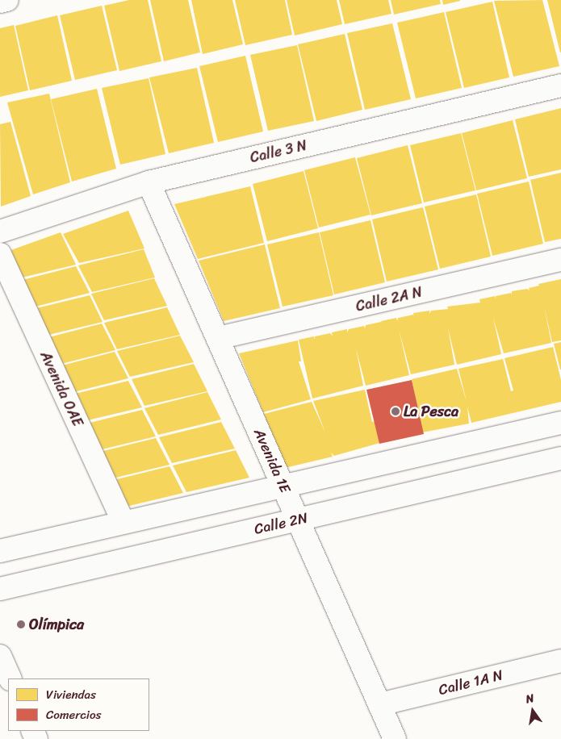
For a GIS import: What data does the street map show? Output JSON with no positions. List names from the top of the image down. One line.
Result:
{"streets":{"street":["Calle 3 N","Calle 2A N","Avenida 0AE","Avenida 1E","Calle 2N","Calle 1A N"]},"crossings":[["Calle 3 N","Avenida 1E"],["Calle 2A N","Avenida 1E"],["Avenida 1E","Calle 2N"],["Avenida 1E","Calle 1A N"]],"places":["La Pesca","Olímpica"],"legend":["Viviendas","Comercios"],"north":"top"}
